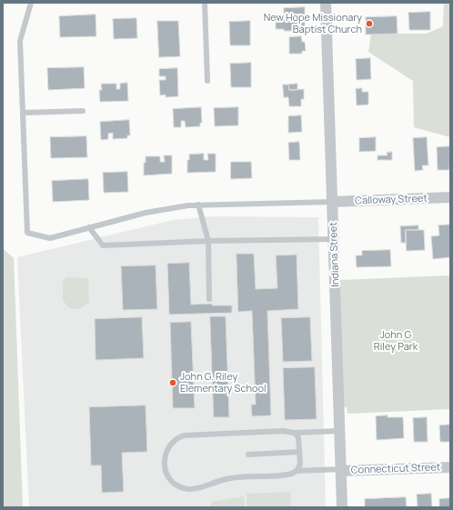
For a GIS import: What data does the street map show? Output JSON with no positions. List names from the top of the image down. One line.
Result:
{"streets":{"street":["Calloway Street","Indiana Street","Connecticut Street"]},"crossings":[["Calloway Street","Indiana Street"],["Indiana Street","Connecticut Street"]],"parks":["John G Riley Park"],"places":["New Hope Missionary Baptist Church","John G. Riley Elementary School"]}
